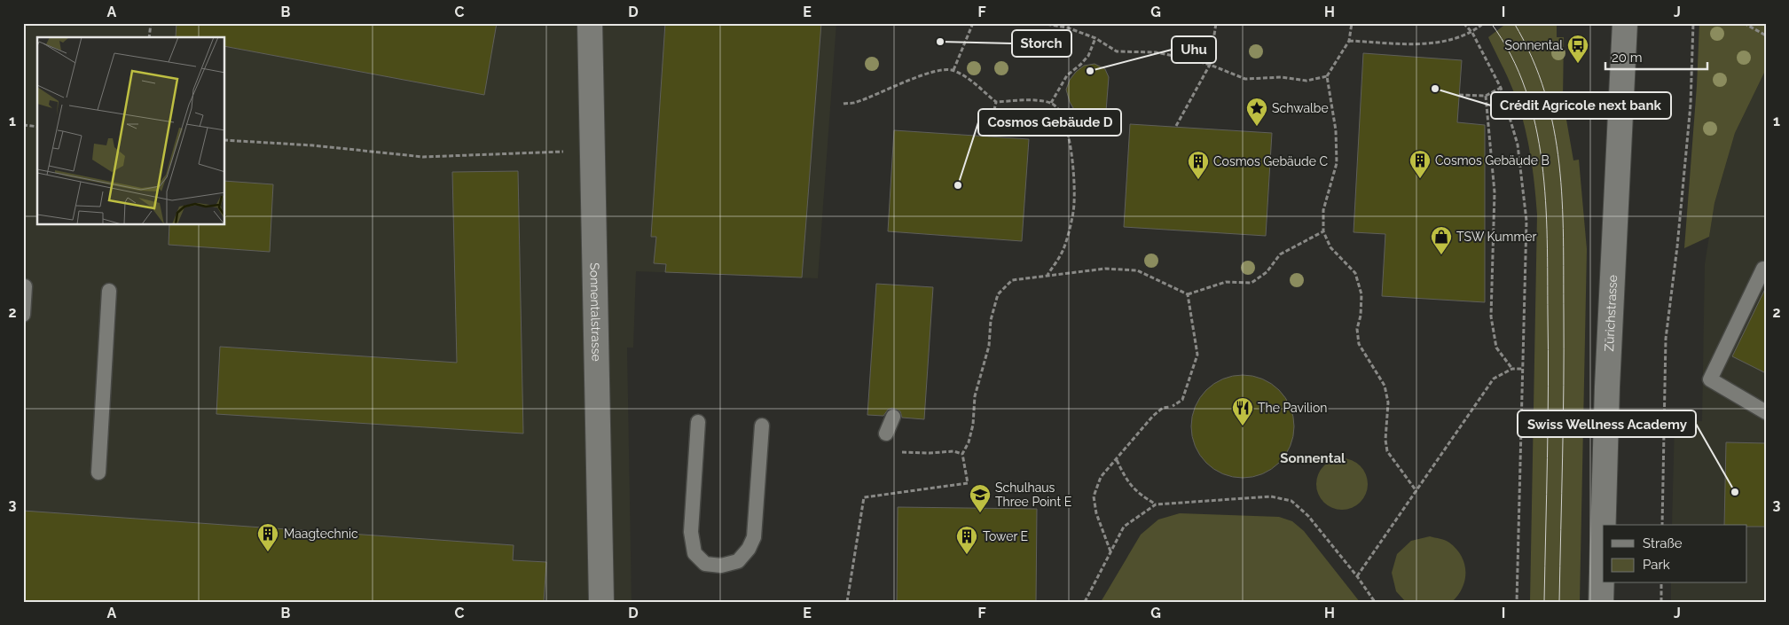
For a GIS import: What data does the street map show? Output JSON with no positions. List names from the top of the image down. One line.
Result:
{"streets":{"street":["Zürichstrasse","Sonnentalstrasse"]},"districts":["Sonnental"],"places":{"other":["Storch","Uhu","Crédit Agricole next bank","Cosmos Gebäude D","Swiss Wellness Academy"],"bus stop":["Sonnental"],"place":["Schwalbe"],"building":["Cosmos Gebäude B","Cosmos Gebäude C","Maagtechnic","Tower E"],"shop":["TSW Kummer"],"restaurant":["The Pavilion"],"school or university":["Schulhaus Three Point E"]},"legend":["Straße","Park"],"scale_bar":"20 m","grid":{"columns":["A","B","C","D","E","F","G","H","I","J"],"rows":["1","2","3"]}}
